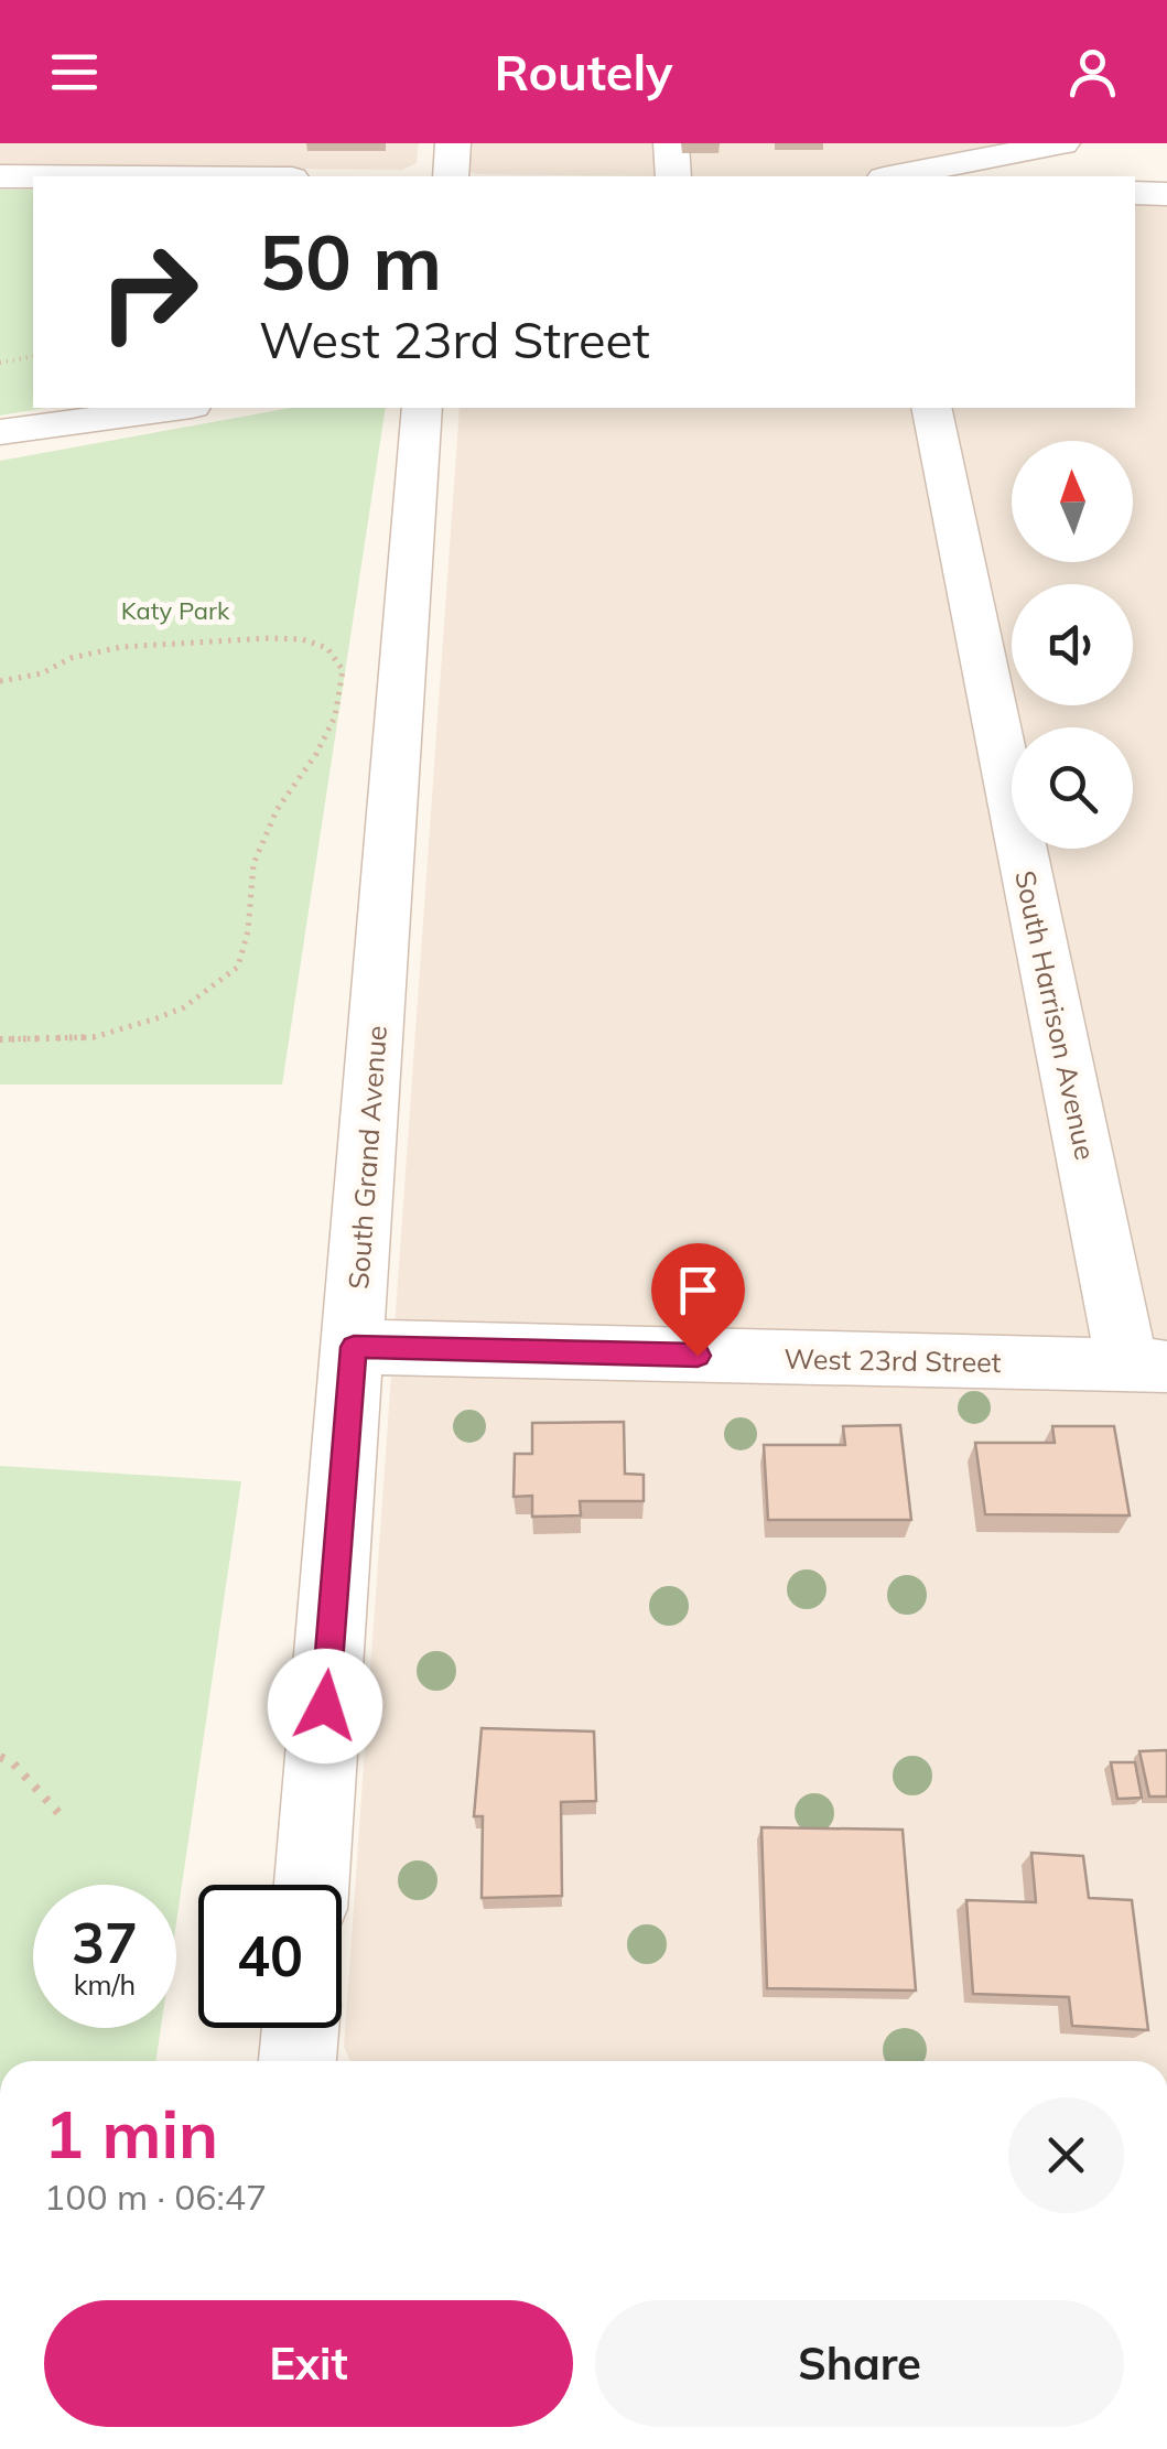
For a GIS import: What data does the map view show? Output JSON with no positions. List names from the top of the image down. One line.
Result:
{"streets":{"street":["South Harrison Avenue","South Grand Avenue","West 23rd Street"]},"crossings":[["South Harrison Avenue","West 23rd Street"],["South Grand Avenue","West 23rd Street"]],"parks":["Katy Park"],"north":"top","page":{"header":"Routely","turn":["50 m","West 23rd Street"],"speed":"37 km/h","limit":"40","heading":["1 min","100 m · 06:47"],"buttons":["Exit","Share"]}}
